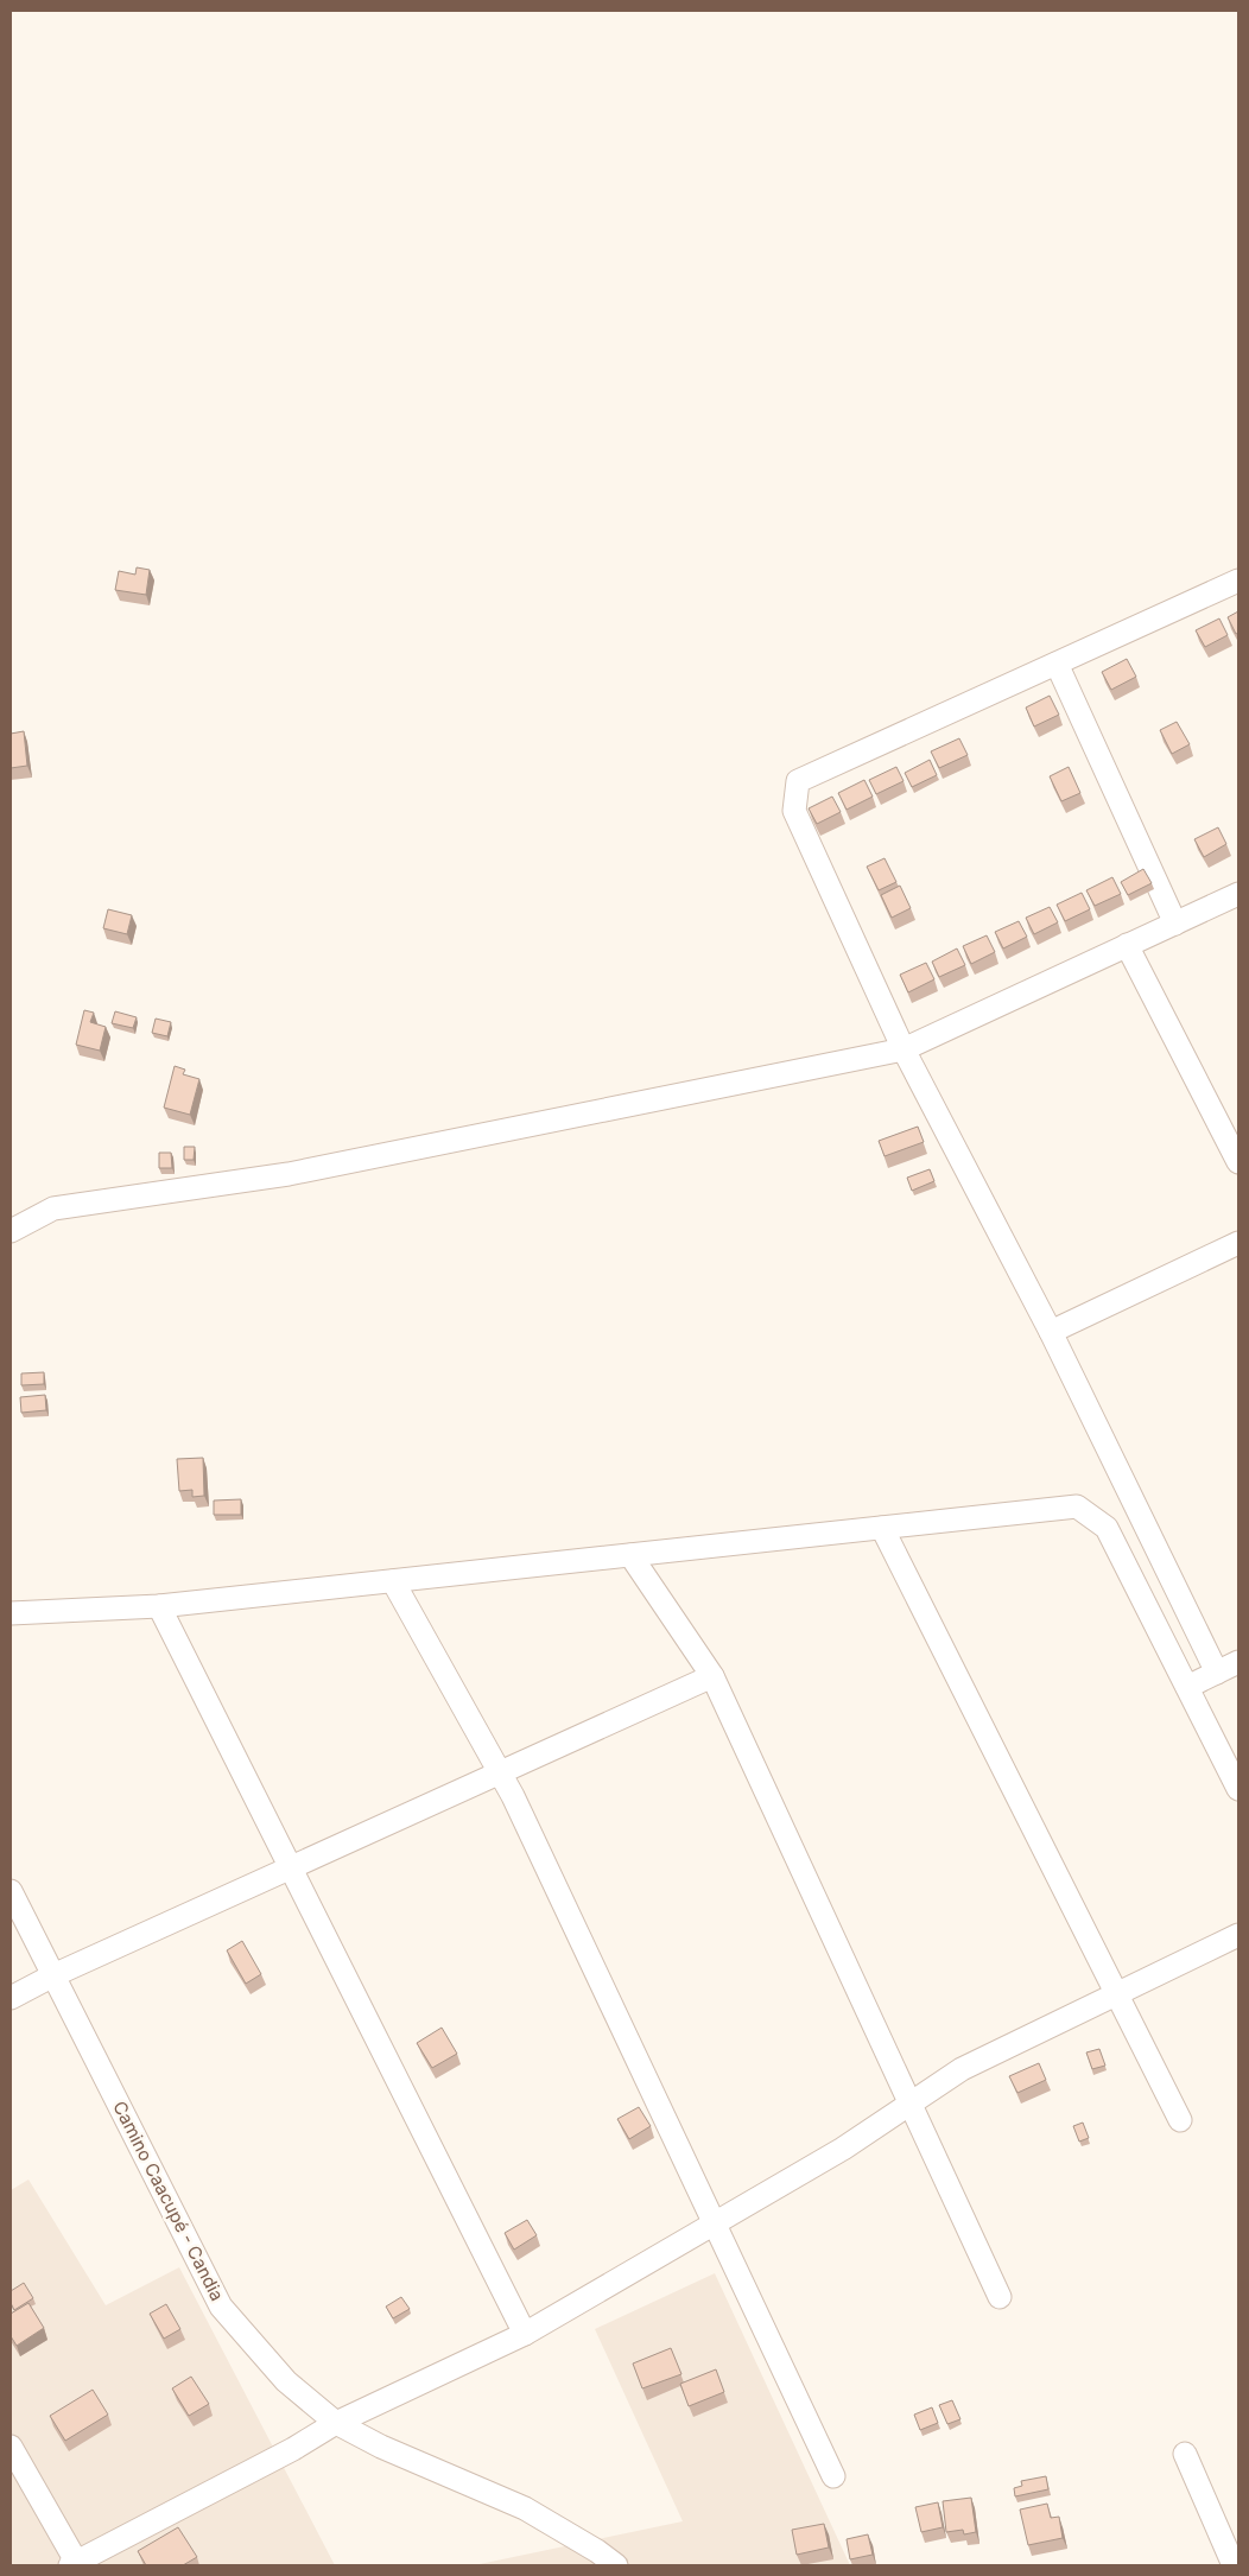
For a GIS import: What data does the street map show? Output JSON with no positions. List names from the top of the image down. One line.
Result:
{"streets":{"street":["Camino Caacupé - Candia"]}}
